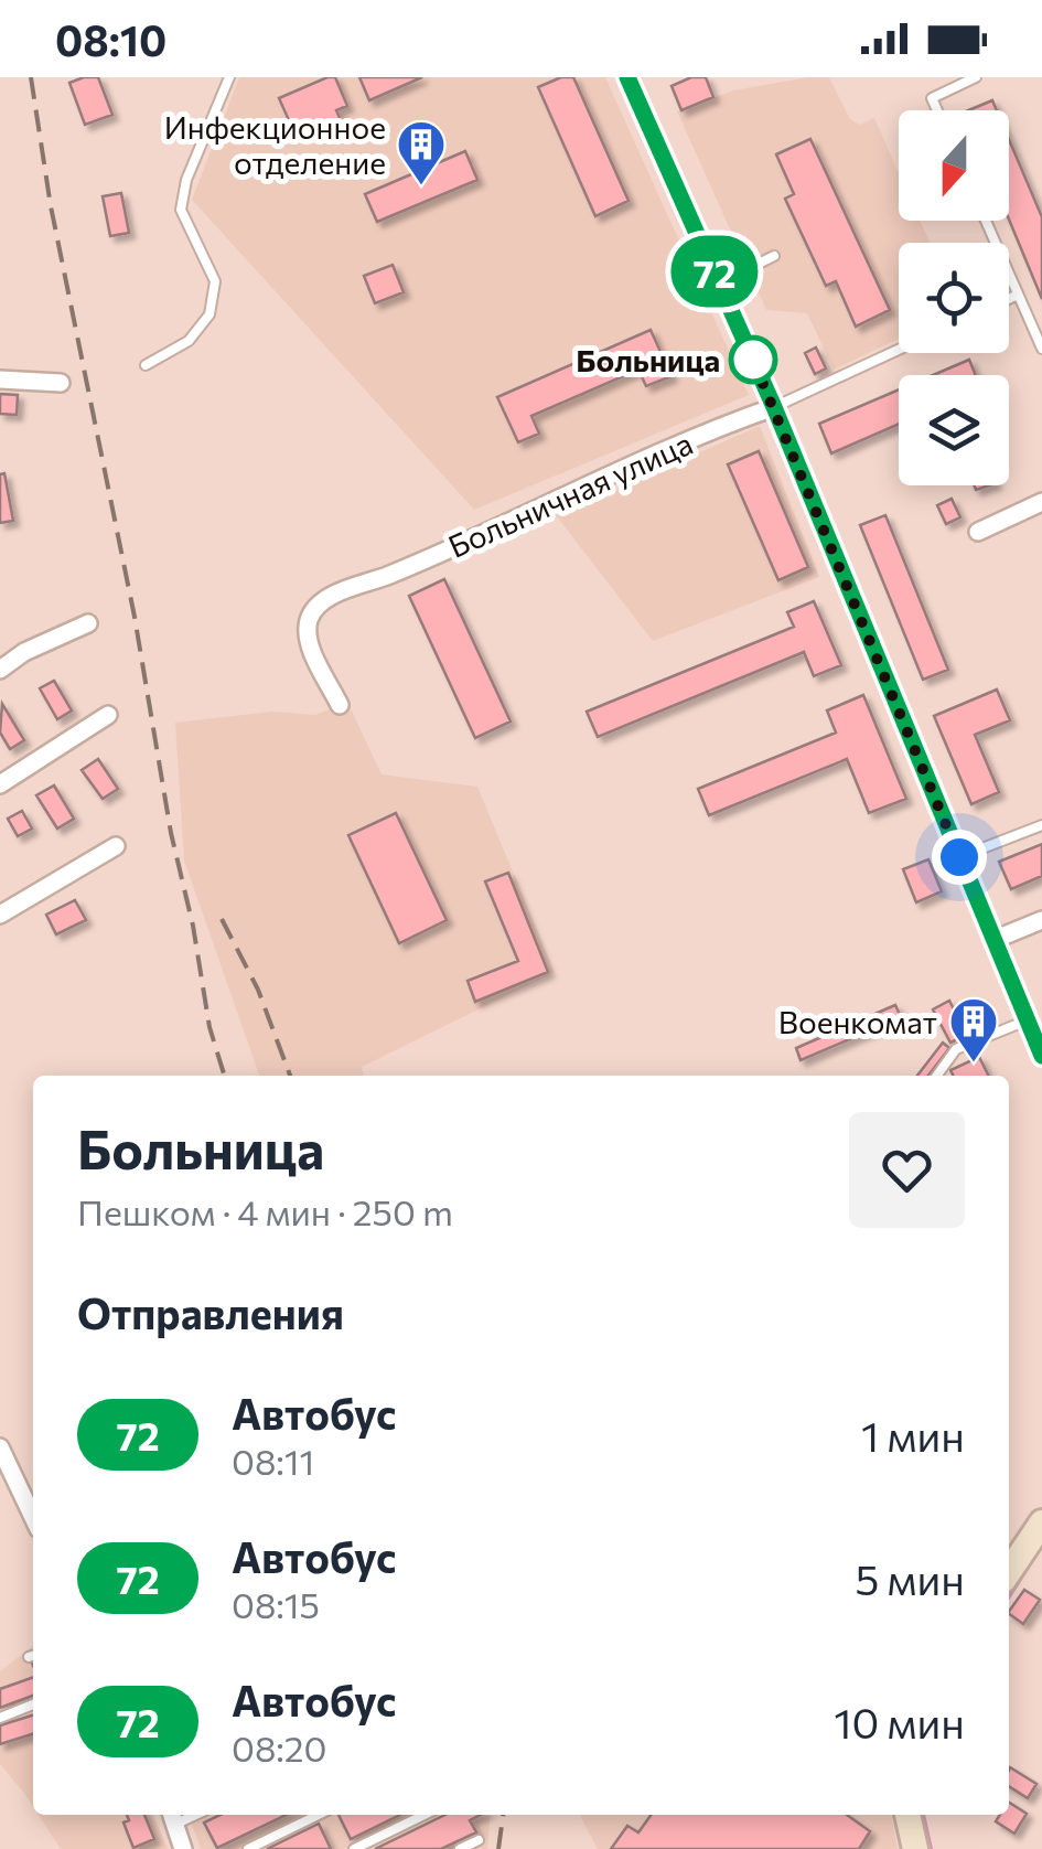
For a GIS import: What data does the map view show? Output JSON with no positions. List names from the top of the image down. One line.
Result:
{"streets":{"street":["Больничная улица"]},"places":{"building":["Инфекционное отделение","Военкомат"],"other":["Больница"]},"lines":["bus line 72"],"north":"bottom","page":{"status":"08:10","on_map":"72","heading":[["Больница","Пешком · 4 мин · 250 m"],"Отправления"],"list":[{"mark":"72","name":"Автобус","note":"08:11","value":"1 мин"},{"mark":"72","name":"Автобус","note":"08:15","value":"5 мин"},{"mark":"72","name":"Автобус","note":"08:20","value":"10 мин"}]}}
